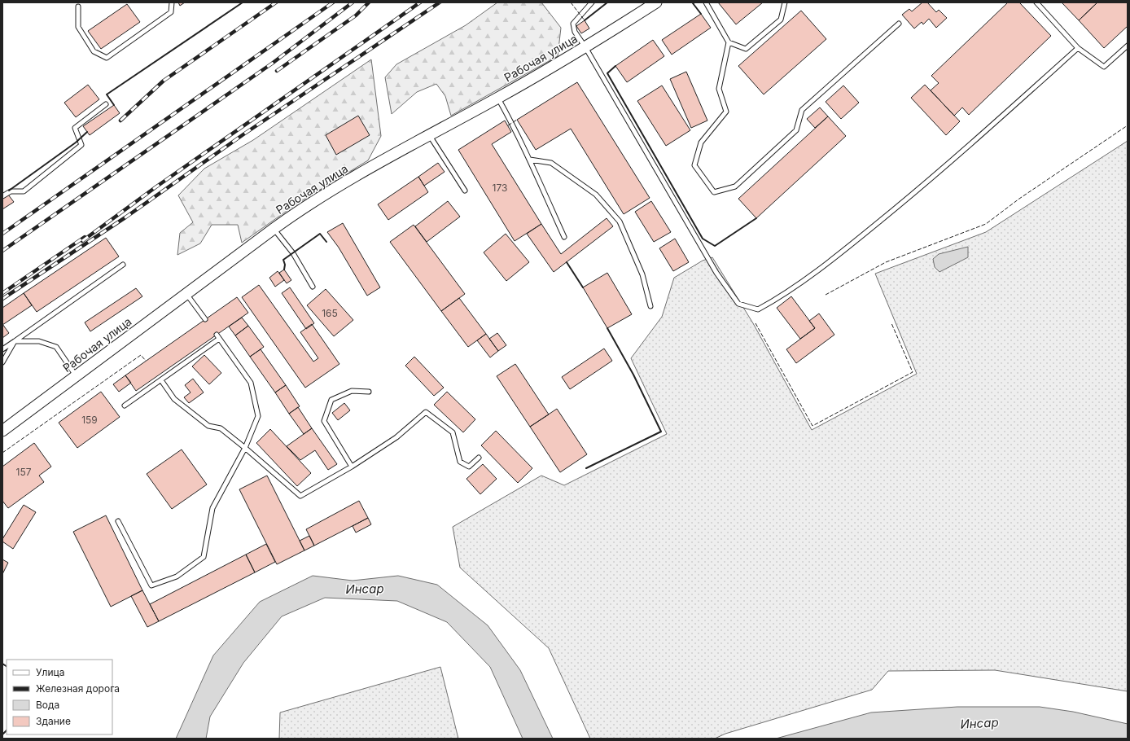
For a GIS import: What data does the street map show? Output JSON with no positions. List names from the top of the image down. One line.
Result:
{"streets":{"street":["Рабочая улица"]},"water":["Инсар"],"house_numbers":["173","165","159","157"],"legend":["Улица","Железная дорога","Вода","Здание"]}
